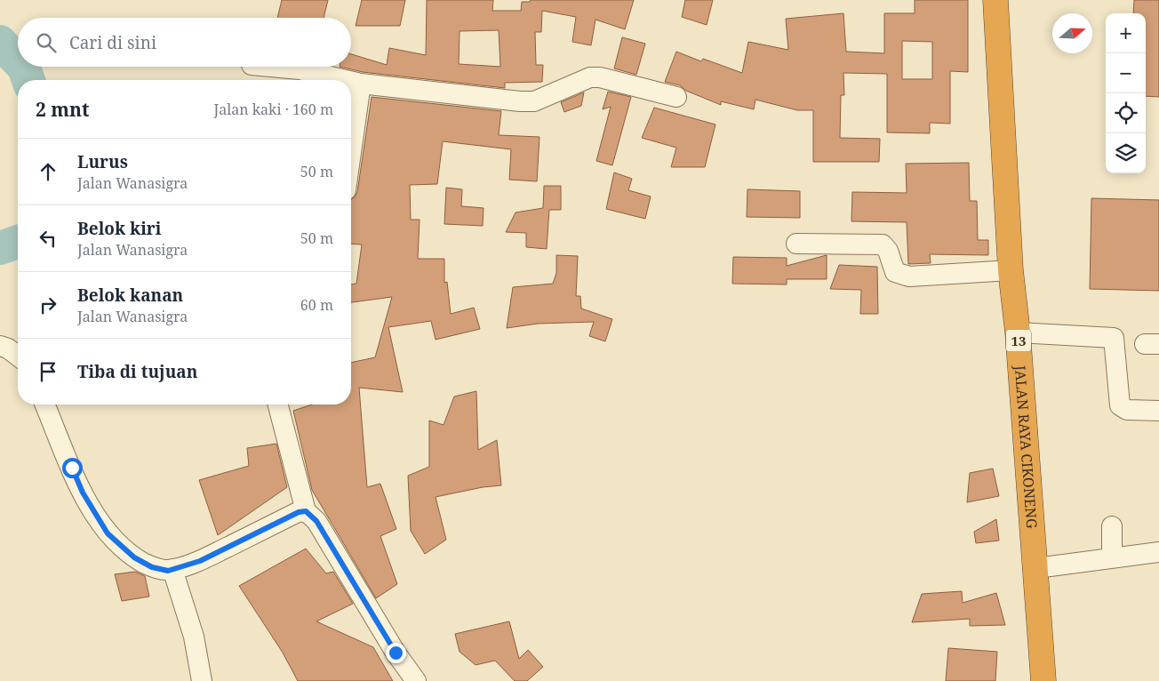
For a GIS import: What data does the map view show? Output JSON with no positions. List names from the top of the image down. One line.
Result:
{"streets":{"highway":["13","JALAN RAYA CIKONENG"]},"north":"right","page":{"map_buttons":["+","−"],"search":"Cari di sini","heading":["2 mnt","Jalan kaki · 160 m"],"list":[["Lurus","Jalan Wanasigra","50 m"],["Belok kiri","Jalan Wanasigra","50 m"],["Belok kanan","Jalan Wanasigra","60 m"],"Tiba di tujuan"]}}
